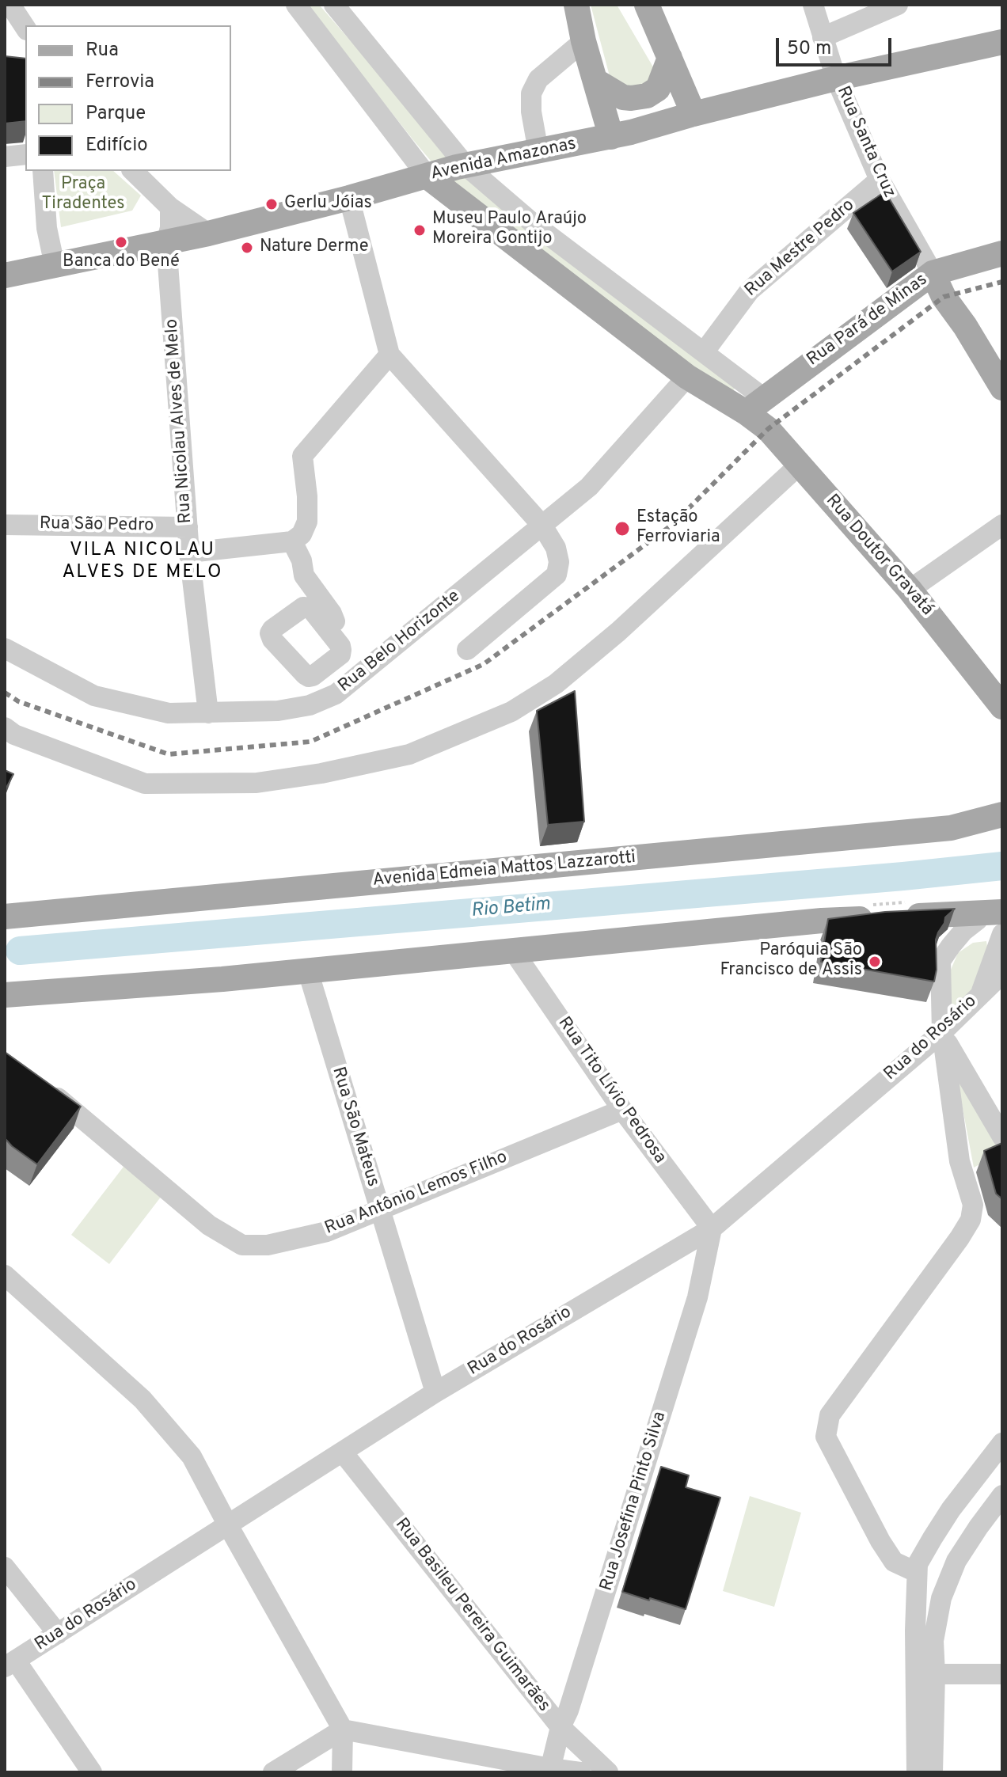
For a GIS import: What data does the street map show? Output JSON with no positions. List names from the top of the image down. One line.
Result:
{"streets":{"main road":["Avenida Amazonas","Rua Pará de Minas","Rua Doutor Gravatá","Avenida Edmeia Mattos Lazzarotti"],"street":["Rua Santa Cruz","Rua Mestre Pedro","Rua Nicolau Alves de Melo","Rua São Pedro","Rua Belo Horizonte","Rua do Rosário","Rua Tito Lívio Pedrosa","Rua São Mateus","Rua Antônio Lemos Filho","Rua Josefina Pinto Silva","Rua Basileu Pereira Guimarães"]},"crossings":[["Rua Santa Cruz","Avenida Amazonas"],["Rua Santa Cruz","Rua Mestre Pedro"],["Rua Santa Cruz","Rua Pará de Minas"],["Avenida Amazonas","Rua Nicolau Alves de Melo"],["Avenida Amazonas","Rua Doutor Gravatá"],["Rua Pará de Minas","Rua Doutor Gravatá"],["Rua Nicolau Alves de Melo","Rua São Pedro"],["Rua Nicolau Alves de Melo","Rua Belo Horizonte"],["Rua Doutor Gravatá","Rua Belo Horizonte"],["Rua do Rosário","Rua Tito Lívio Pedrosa"],["Rua do Rosário","Rua São Mateus"],["Rua do Rosário","Rua Josefina Pinto Silva"],["Rua do Rosário","Rua Basileu Pereira Guimarães"],["Rua Tito Lívio Pedrosa","Rua Antônio Lemos Filho"],["Rua Tito Lívio Pedrosa","Rua Josefina Pinto Silva"],["Rua São Mateus","Rua Antônio Lemos Filho"],["Rua Josefina Pinto Silva","Rua Basileu Pereira Guimarães"]],"districts":["VILA NICOLAU ALVES DE MELO"],"water":["Rio Betim"],"parks":["Praça Tiradentes"],"places":["Gerlu Jóias","Museu Paulo Araújo Moreira Gontijo","Banca do Bené","Nature Derme","Estação Ferroviaria","Paróquia São Francisco de Assis"],"legend":["Rua","Ferrovia","Parque","Edifício"],"scale_bar":"50 m"}
